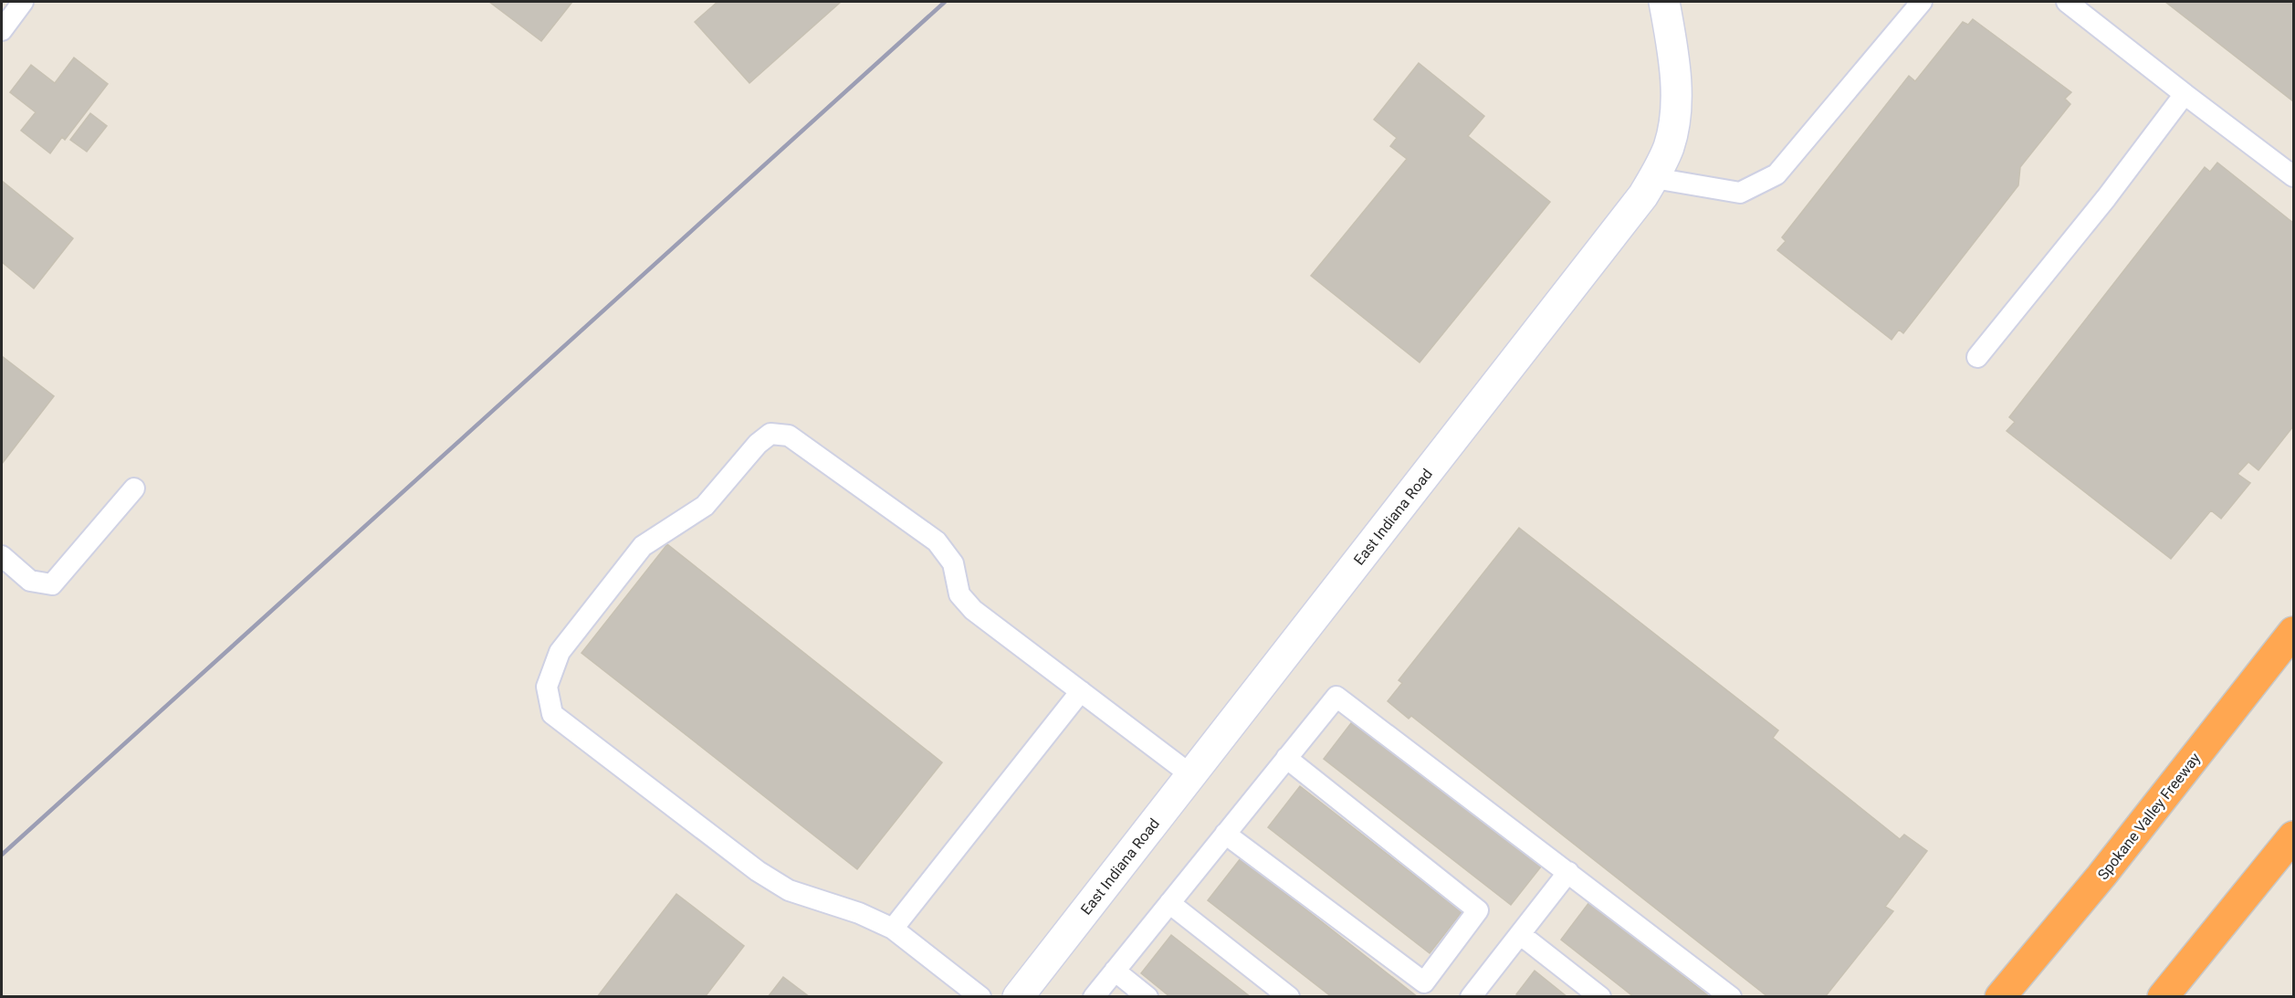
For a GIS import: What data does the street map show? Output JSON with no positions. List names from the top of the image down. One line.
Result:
{"streets":{"highway":["Spokane Valley Freeway"],"street":["East Indiana Road"]}}
